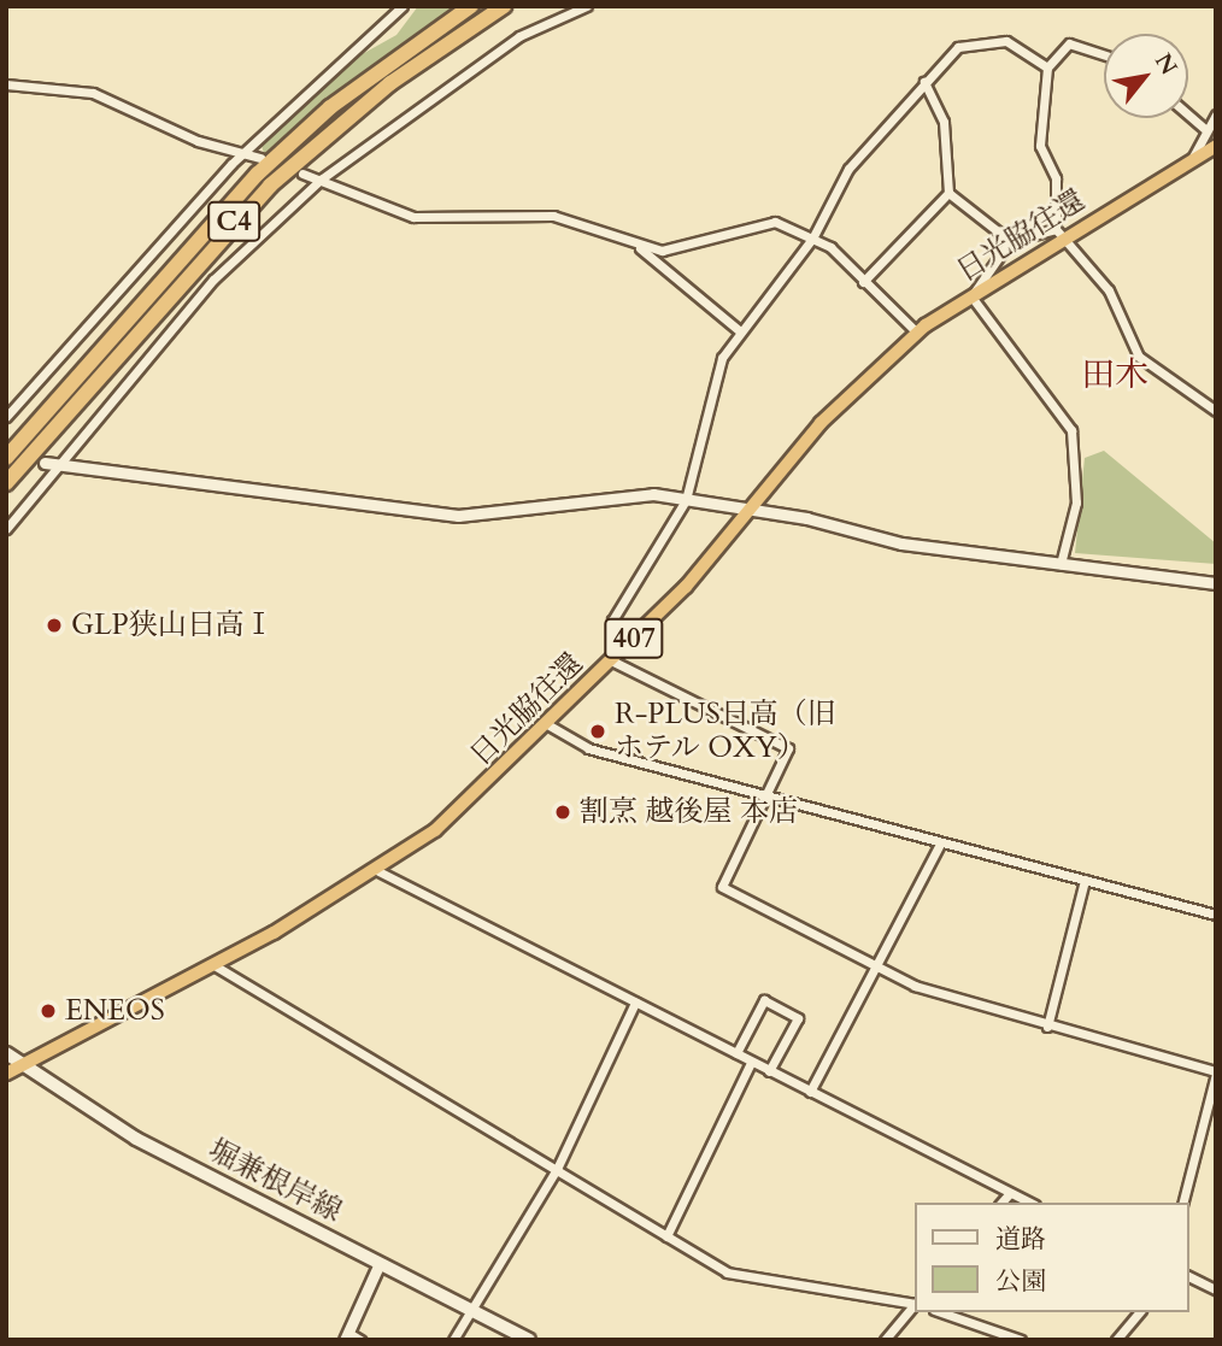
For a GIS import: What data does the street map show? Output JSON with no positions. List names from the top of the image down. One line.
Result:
{"streets":{"highway":["C4","日光脇往還","407"],"main road":["堀兼根岸線"]},"crossings":[["日光脇往還","堀兼根岸線"]],"districts":["田木"],"places":["GLP狭山日高Ⅰ","R-PLUS日高（旧 ホテル OXY）","割烹 越後屋 本店","ENEOS"],"legend":["道路","公園"],"north":"top right"}
